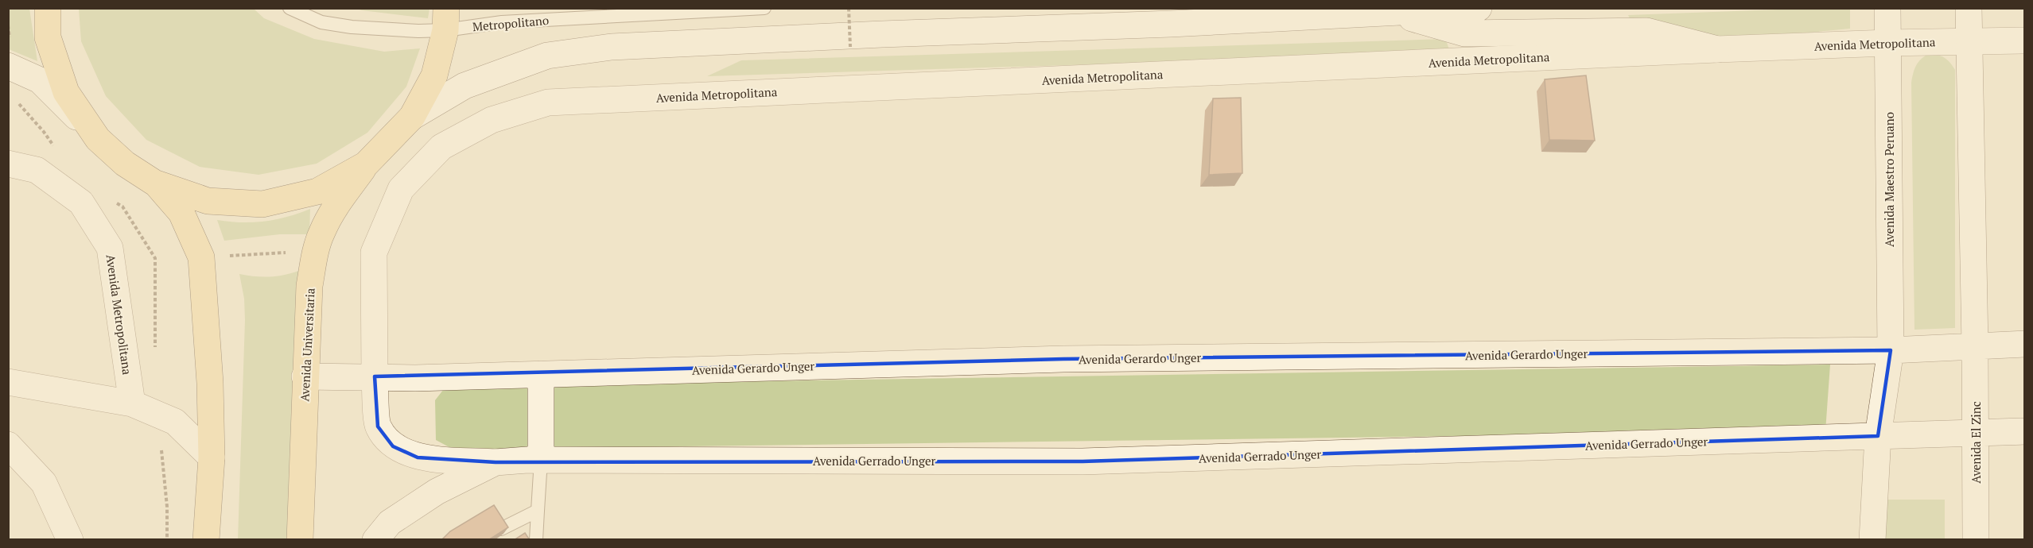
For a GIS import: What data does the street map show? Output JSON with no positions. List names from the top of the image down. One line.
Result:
{"streets":{"main road":["Avenida Metropolitana","Avenida Maestro Peruano","Avenida Universitaria","Avenida Gerardo Unger","Avenida El Zinc","Avenida Gerrado Unger"],"lane":["Metropolitano"]},"crossings":[["Avenida Metropolitana","Avenida Maestro Peruano"],["Avenida Metropolitana","Avenida Gerardo Unger"],["Avenida Metropolitana","Avenida Gerrado Unger"],["Avenida Maestro Peruano","Avenida Gerardo Unger"],["Avenida Universitaria","Avenida Gerardo Unger"],["Avenida Gerardo Unger","Avenida El Zinc"],["Avenida Gerardo Unger","Avenida Gerrado Unger"],["Avenida El Zinc","Avenida Gerrado Unger"]]}
